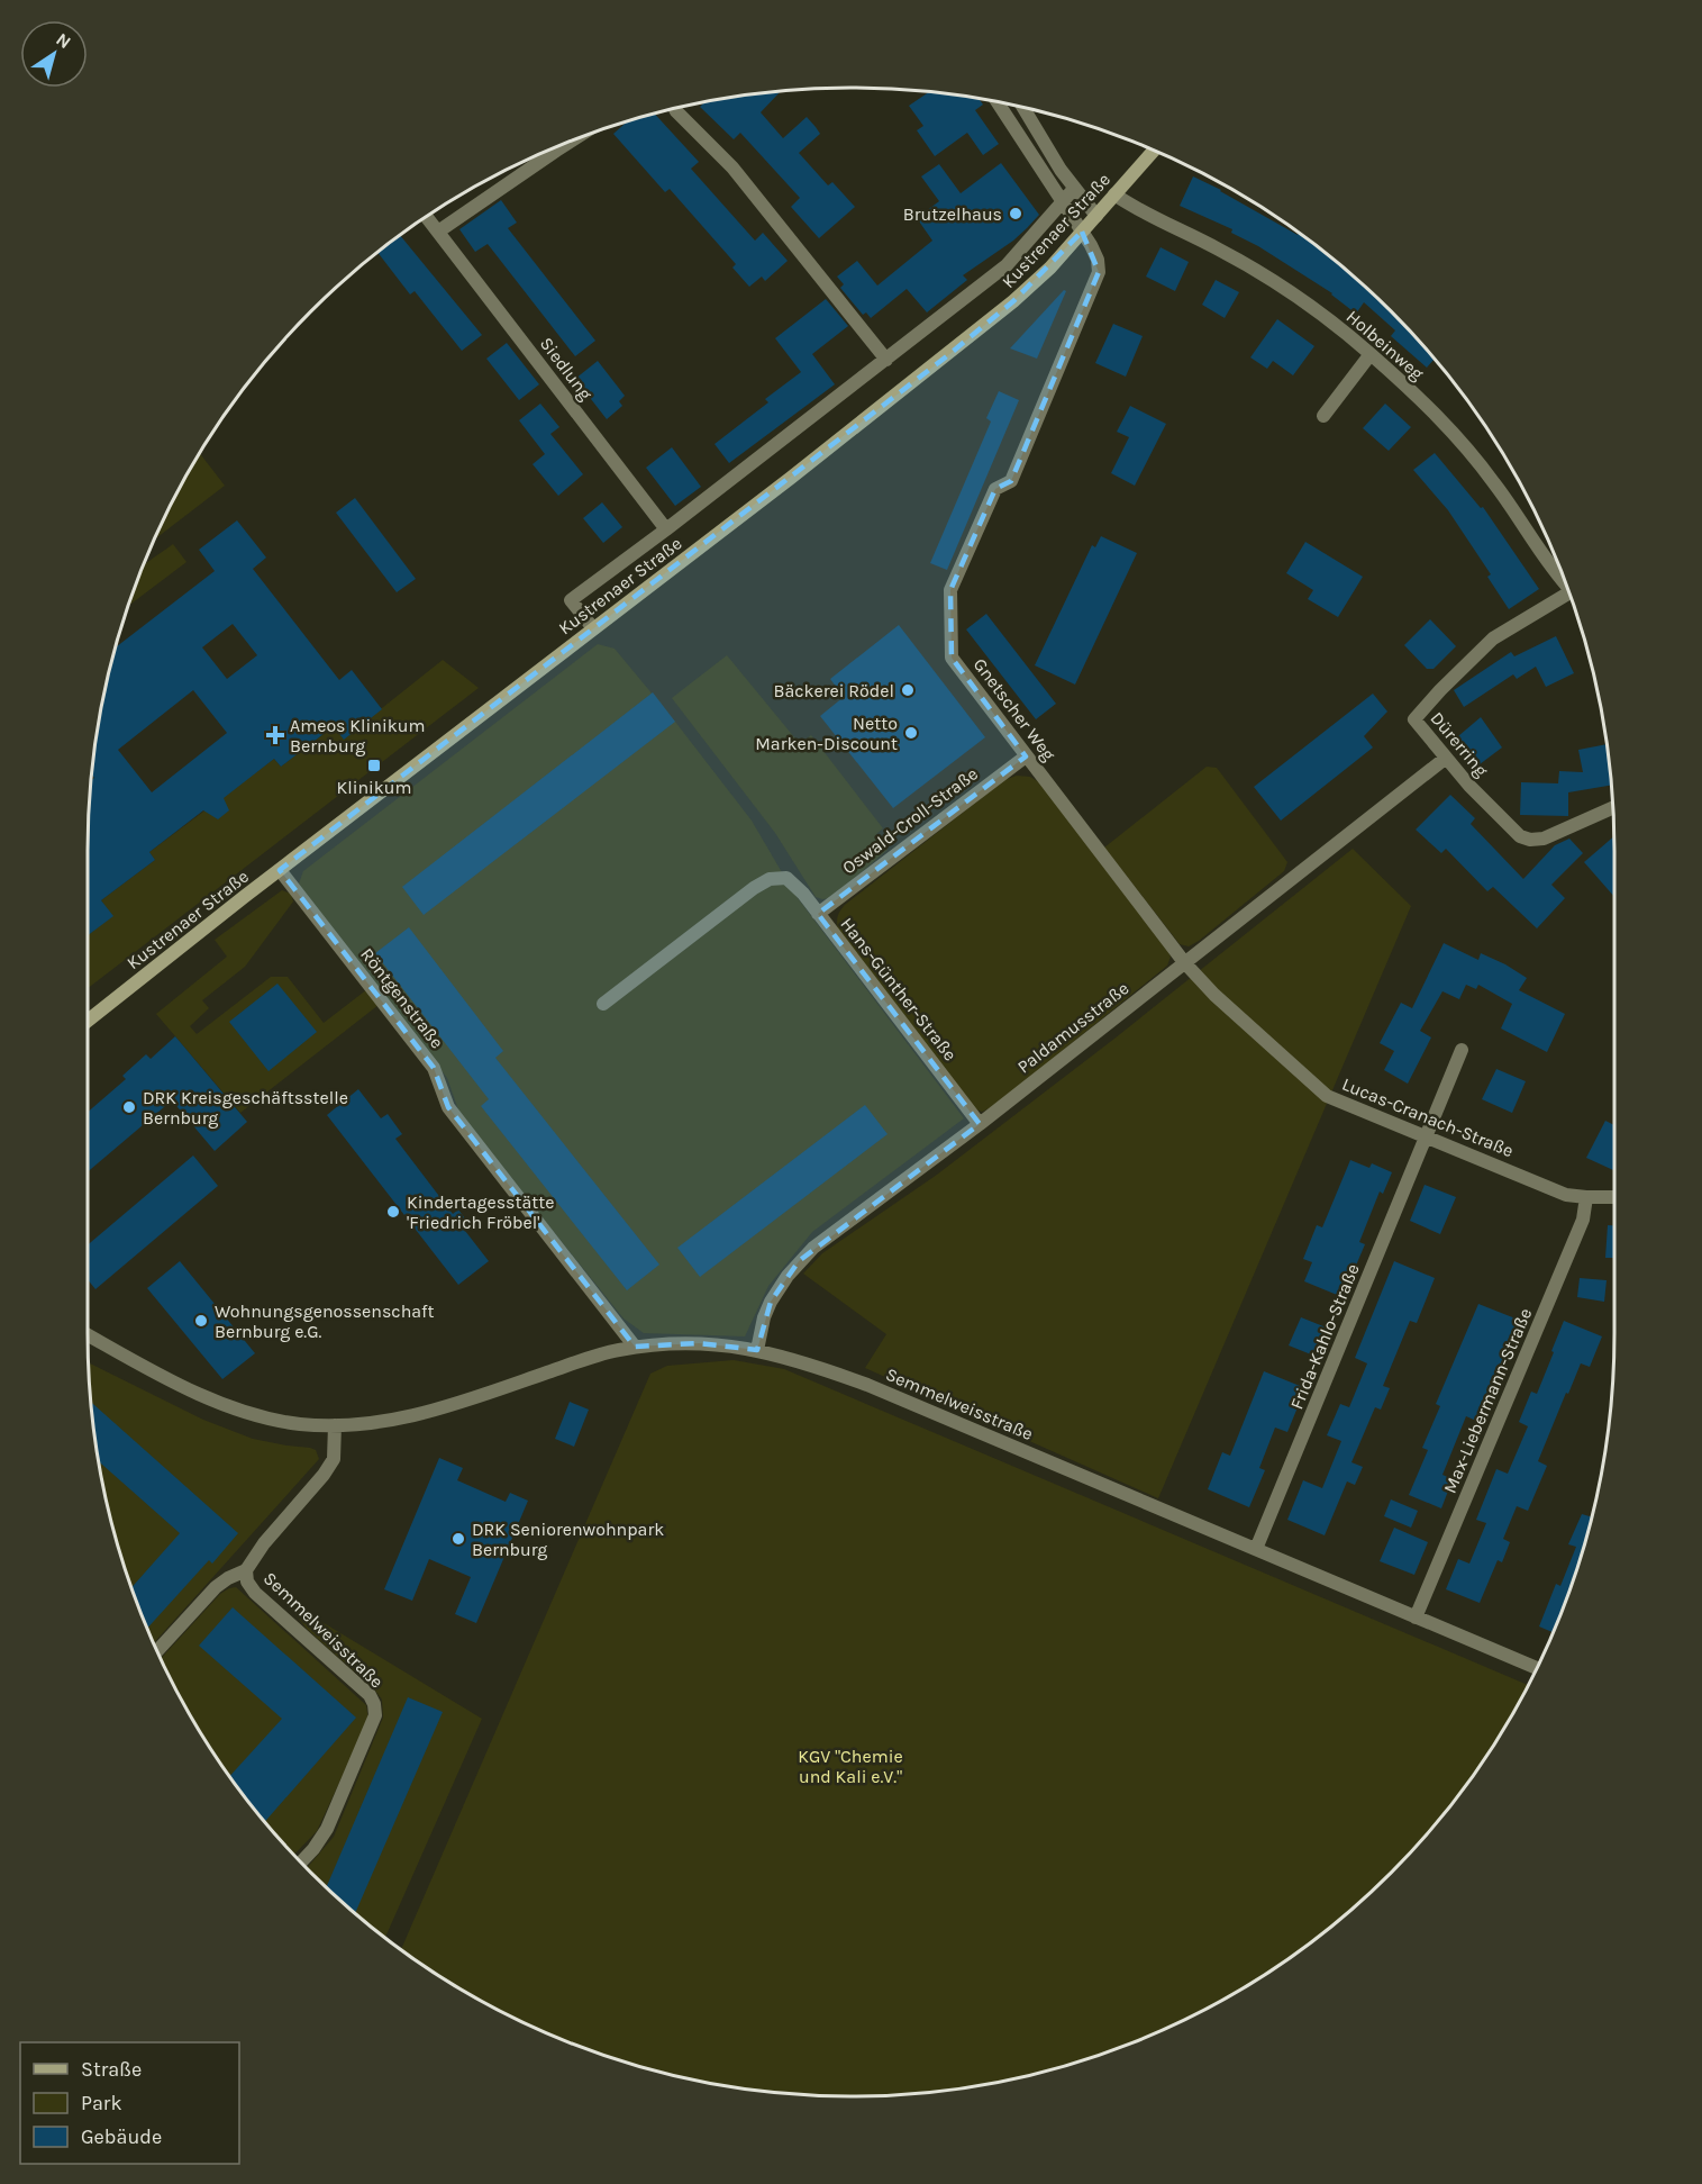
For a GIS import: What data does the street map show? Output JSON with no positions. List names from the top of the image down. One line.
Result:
{"streets":{"street":["Kustrenaer Straße","Holbeinweg","Siedlung","Gnetscher Weg","Dürerring","Oswald-Croll-Straße","Hans-Günther-Straße","Röntgenstraße","Paldamusstraße","Lucas-Cranach-Straße","Frida-Kahlo-Straße","Max-Liebermann-Straße","Semmelweisstraße"]},"crossings":[["Kustrenaer Straße","Holbeinweg"],["Kustrenaer Straße","Gnetscher Weg"],["Kustrenaer Straße","Röntgenstraße"],["Gnetscher Weg","Oswald-Croll-Straße"],["Gnetscher Weg","Paldamusstraße"],["Gnetscher Weg","Lucas-Cranach-Straße"],["Dürerring","Paldamusstraße"],["Oswald-Croll-Straße","Hans-Günther-Straße"],["Hans-Günther-Straße","Paldamusstraße"],["Röntgenstraße","Semmelweisstraße"],["Paldamusstraße","Lucas-Cranach-Straße"],["Paldamusstraße","Semmelweisstraße"],["Lucas-Cranach-Straße","Frida-Kahlo-Straße"],["Lucas-Cranach-Straße","Max-Liebermann-Straße"],["Frida-Kahlo-Straße","Semmelweisstraße"],["Max-Liebermann-Straße","Semmelweisstraße"]],"parks":["KGV \"Chemie und Kali e.V.\""],"places":{"other":["Brutzelhaus","Bäckerei Rödel","Netto Marken-Discount","DRK Kreisgeschäftsstelle Bernburg","Kindertagesstätte 'Friedrich Fröbel'","Wohnungsgenossenschaft Bernburg e.G.","DRK Seniorenwohnpark Bernburg"],"health":["Ameos Klinikum Bernburg"],"transit":["Klinikum"]},"legend":["Straße","Park","Gebäude"],"north":"top right"}
